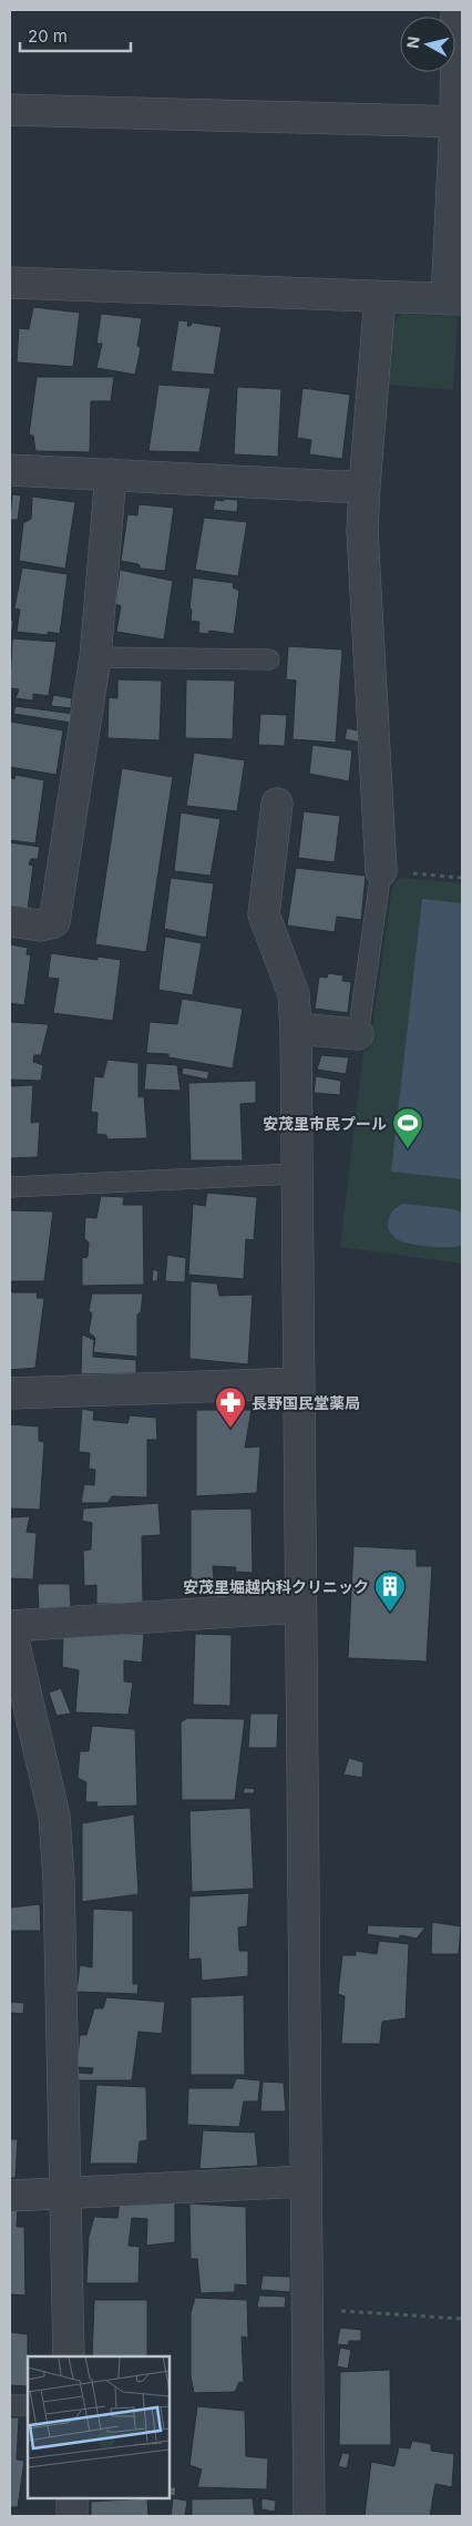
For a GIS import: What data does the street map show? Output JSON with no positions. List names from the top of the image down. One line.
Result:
{"places":{"sports":["安茂里市民プール"],"pharmacy":["長野国民堂薬局"],"building":["安茂里堀越内科クリニック"]},"scale_bar":"20 m","north":"left"}
